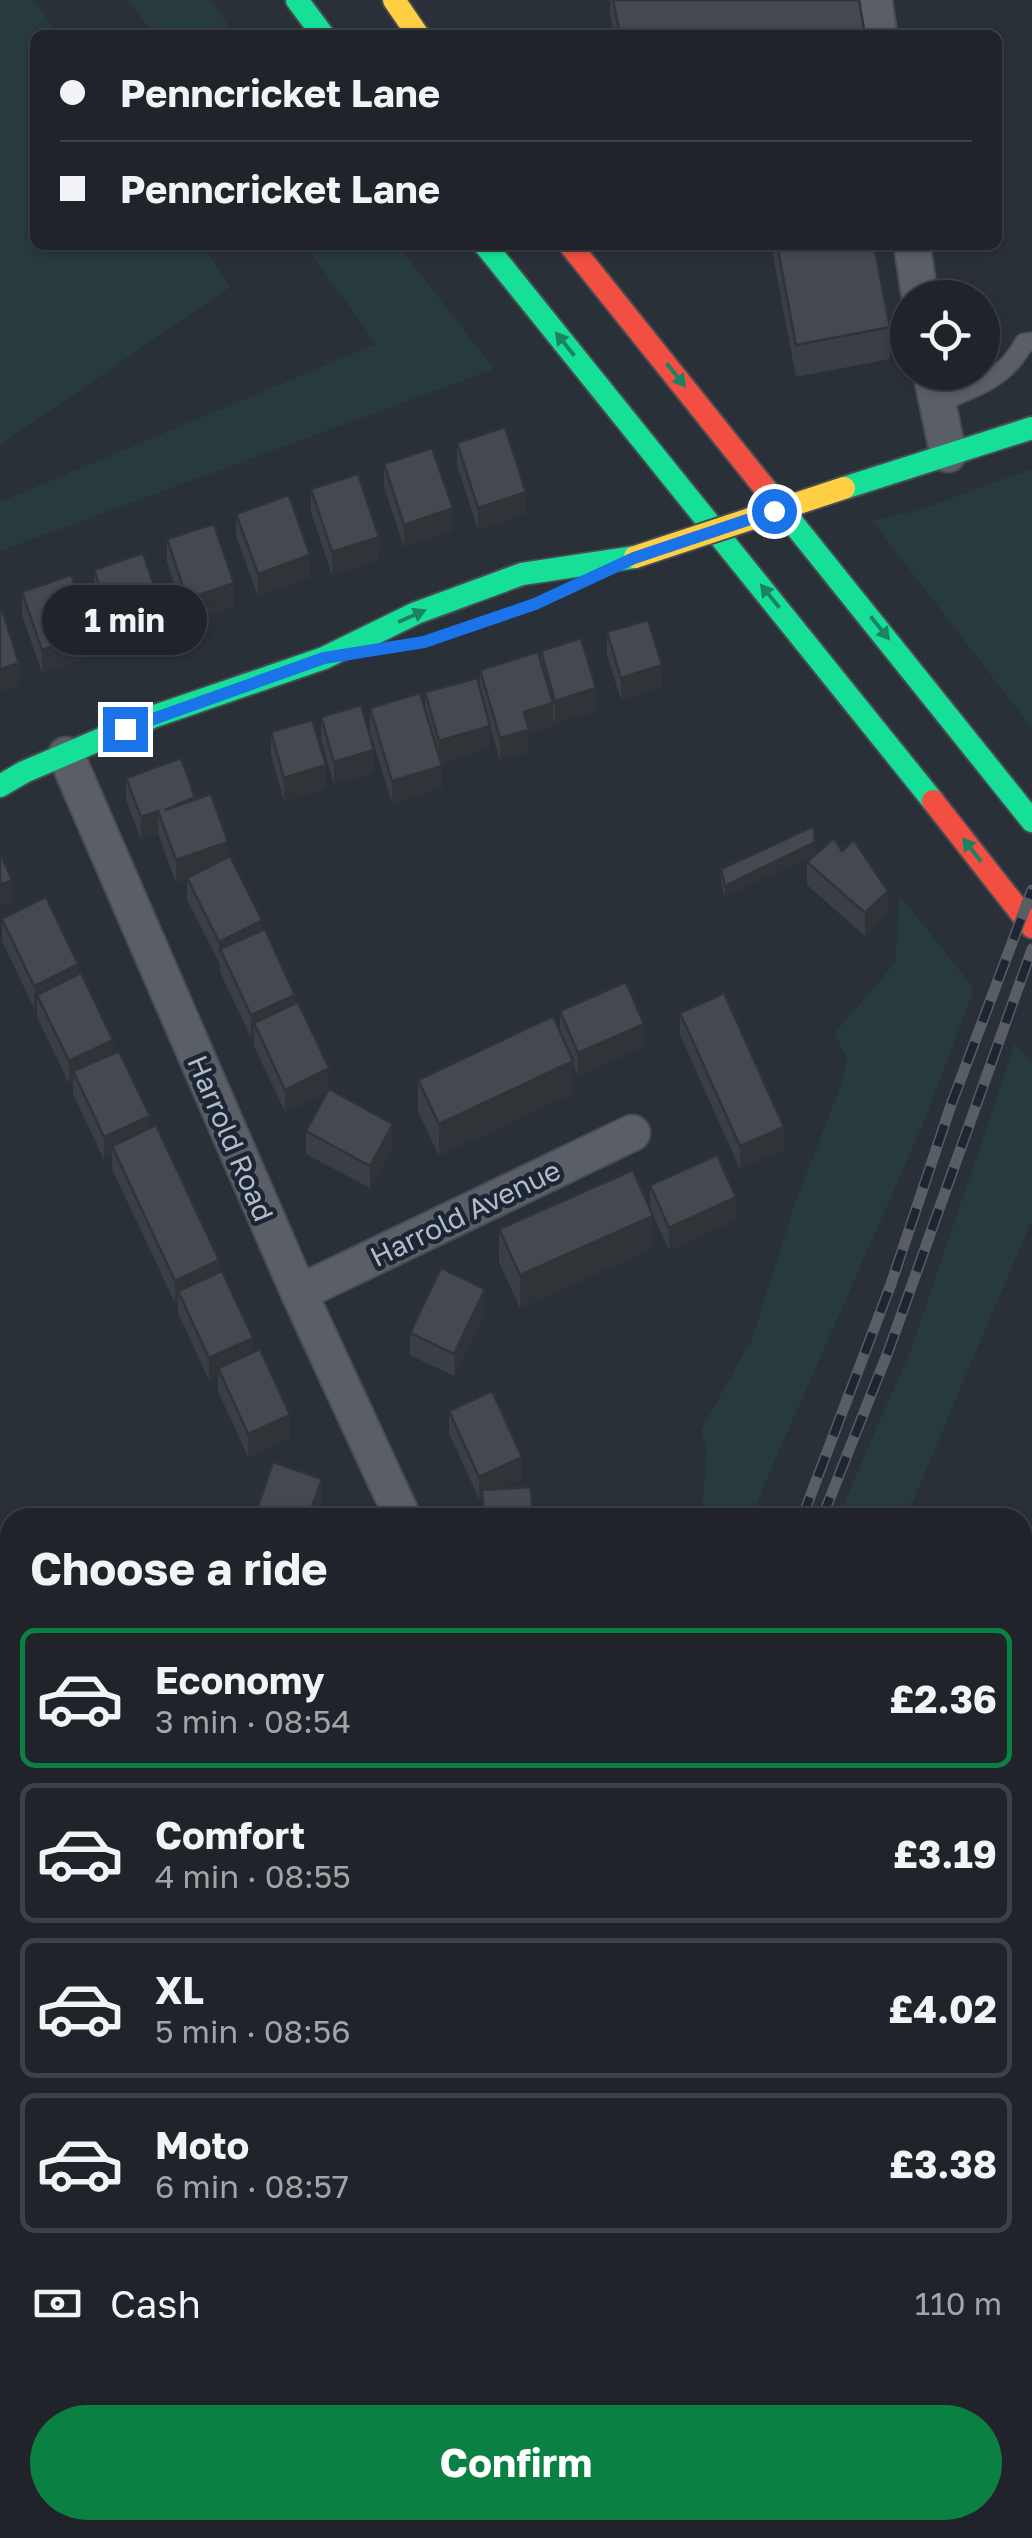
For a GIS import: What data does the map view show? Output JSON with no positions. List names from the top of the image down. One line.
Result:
{"streets":{"street":["Harrold Road","Harrold Avenue"]},"crossings":[["Harrold Road","Harrold Avenue"]],"page":{"banner":["Penncricket Lane","Penncricket Lane"],"bubble":"1 min","heading":"Choose a ride","list":[{"name":"Economy","note":"3 min · 08:54","value":"£2.36"},{"name":"Comfort","note":"4 min · 08:55","value":"£3.19"},{"name":"XL","note":"5 min · 08:56","value":"£4.02"},{"name":"Moto","note":"6 min · 08:57","value":"£3.38"}],"pay":["Cash","110 m"],"buttons":"Confirm"}}
